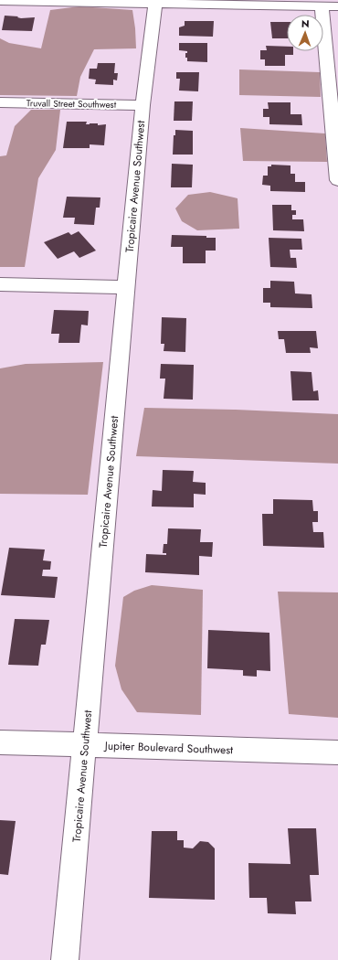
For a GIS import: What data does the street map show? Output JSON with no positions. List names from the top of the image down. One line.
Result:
{"streets":{"street":["Truvall Street Southwest","Tropicaire Avenue Southwest","Jupiter Boulevard Southwest"]},"crossings":[["Truvall Street Southwest","Tropicaire Avenue Southwest"],["Tropicaire Avenue Southwest","Jupiter Boulevard Southwest"]],"north":"top"}
